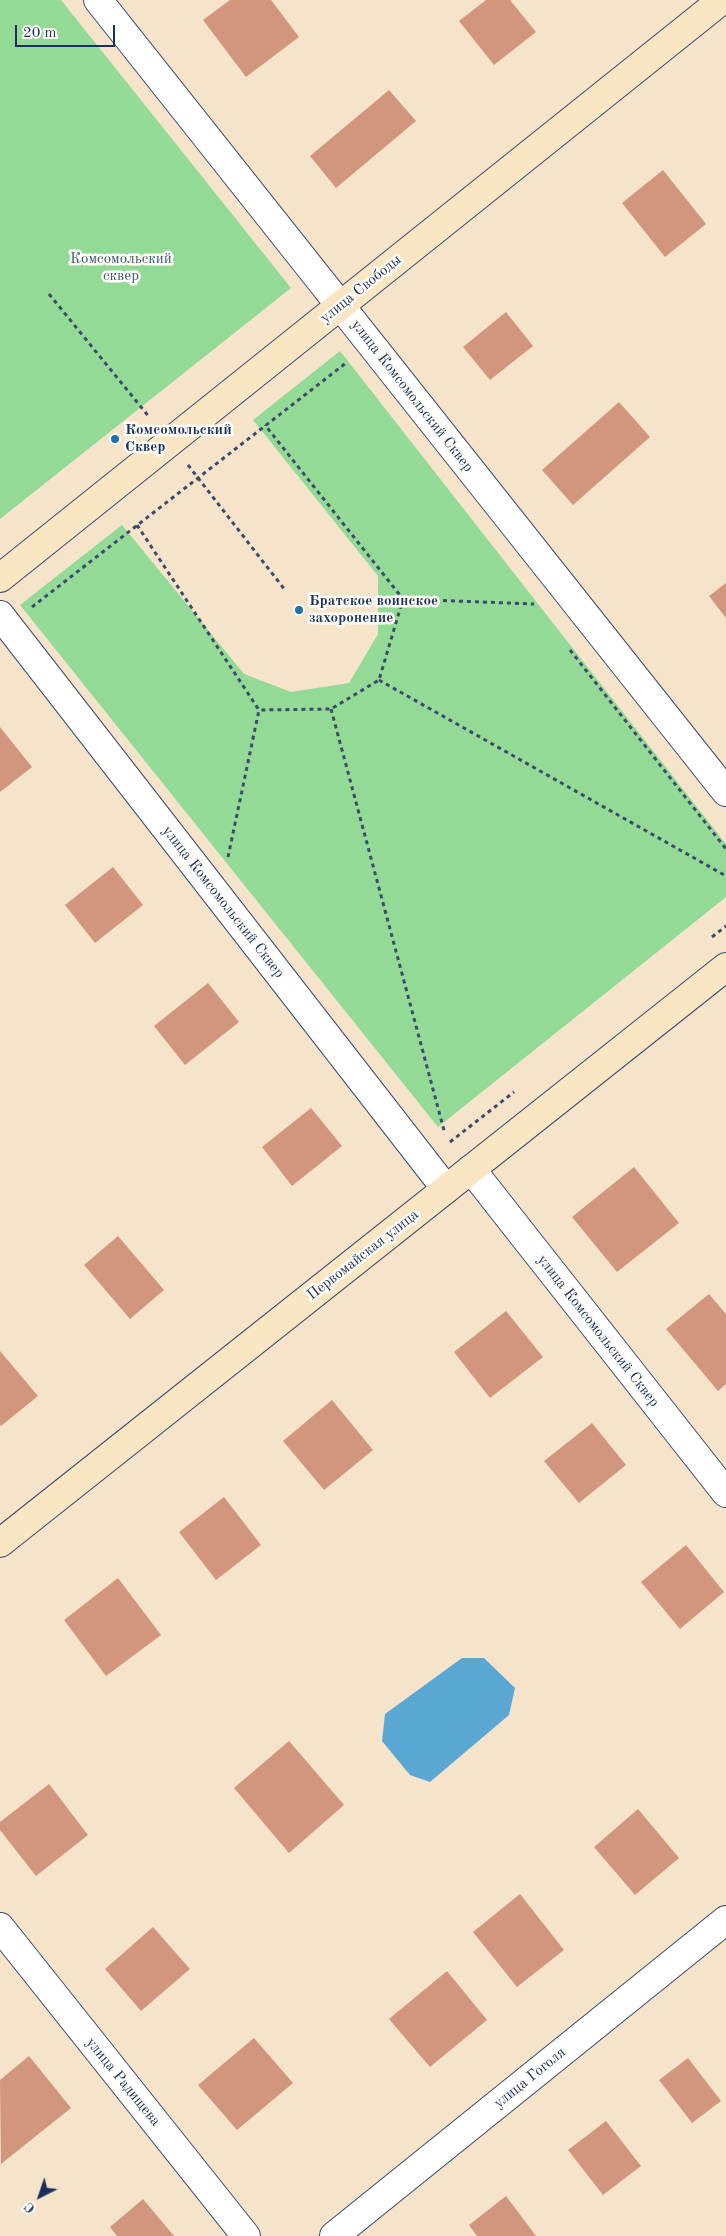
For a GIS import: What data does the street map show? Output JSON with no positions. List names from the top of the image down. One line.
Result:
{"streets":{"street":["улица Свободы","улица Комсомольский Сквер","Первомайская улица","улица Гоголя","улица Радищева"]},"crossings":[["улица Свободы","улица Комсомольский Сквер"],["улица Комсомольский Сквер","Первомайская улица"]],"parks":["Комсомольский сквер"],"places":["Комсомольский Сквер","Братское воинское захоронение"],"scale_bar":"20 m","north":"bottom left"}
